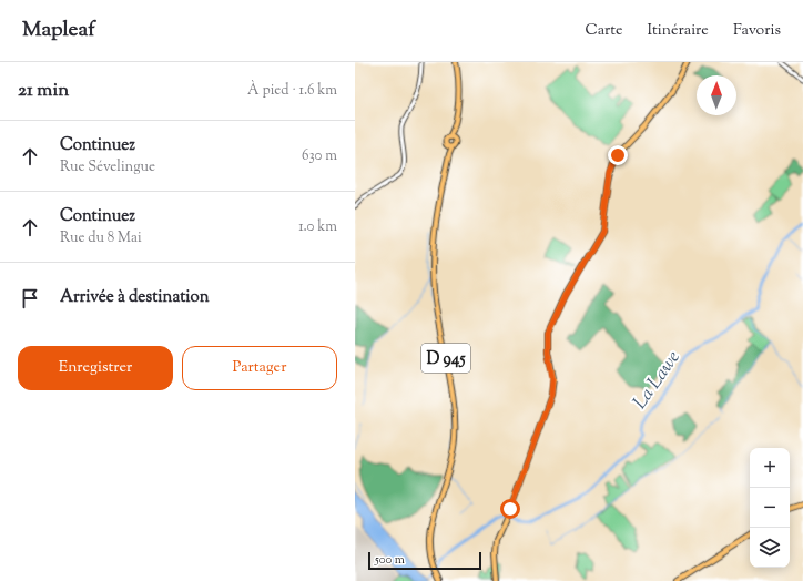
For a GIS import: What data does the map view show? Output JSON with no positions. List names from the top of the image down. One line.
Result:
{"streets":{"main road":["D 945"]},"water":["La Lawe"],"scale_bar":"500 m","north":"top","page":{"header":"Mapleaf","nav":["Carte","Itinéraire","Favoris"],"heading":["21 min","À pied · 1.6 km"],"list":[["Continuez","Rue Sévelingue","630 m"],["Continuez","Rue du 8 Mai","1.0 km"],"Arrivée à destination"],"buttons":["Enregistrer","Partager"],"map_buttons":["+","−"],"scale":"500 m"}}
